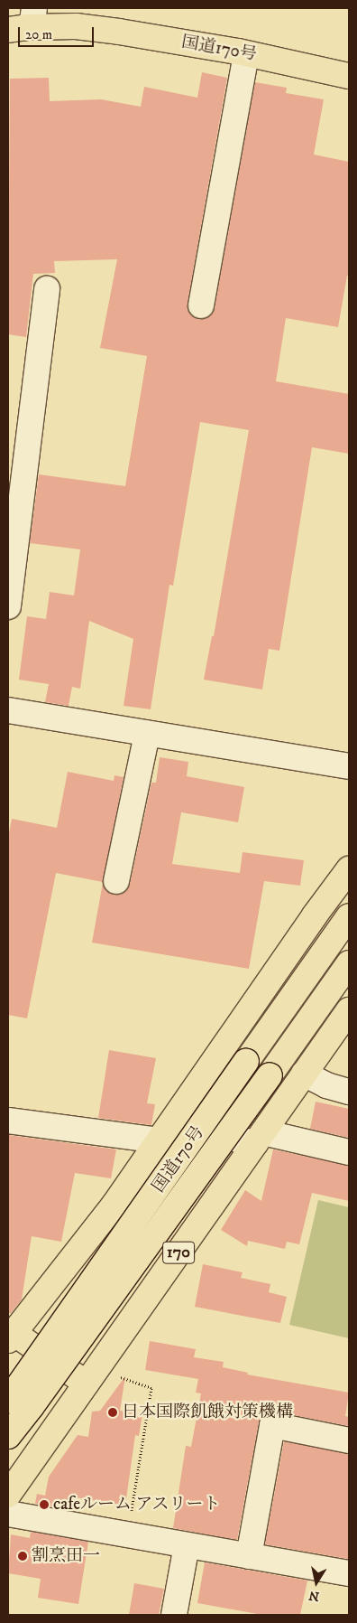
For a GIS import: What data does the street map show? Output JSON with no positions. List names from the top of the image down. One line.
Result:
{"streets":{"highway":["国道170号","170"]},"places":["日本国際飢餓対策機構","cafeルーム アスリート","割烹田一"],"scale_bar":"20 m","north":"bottom"}
